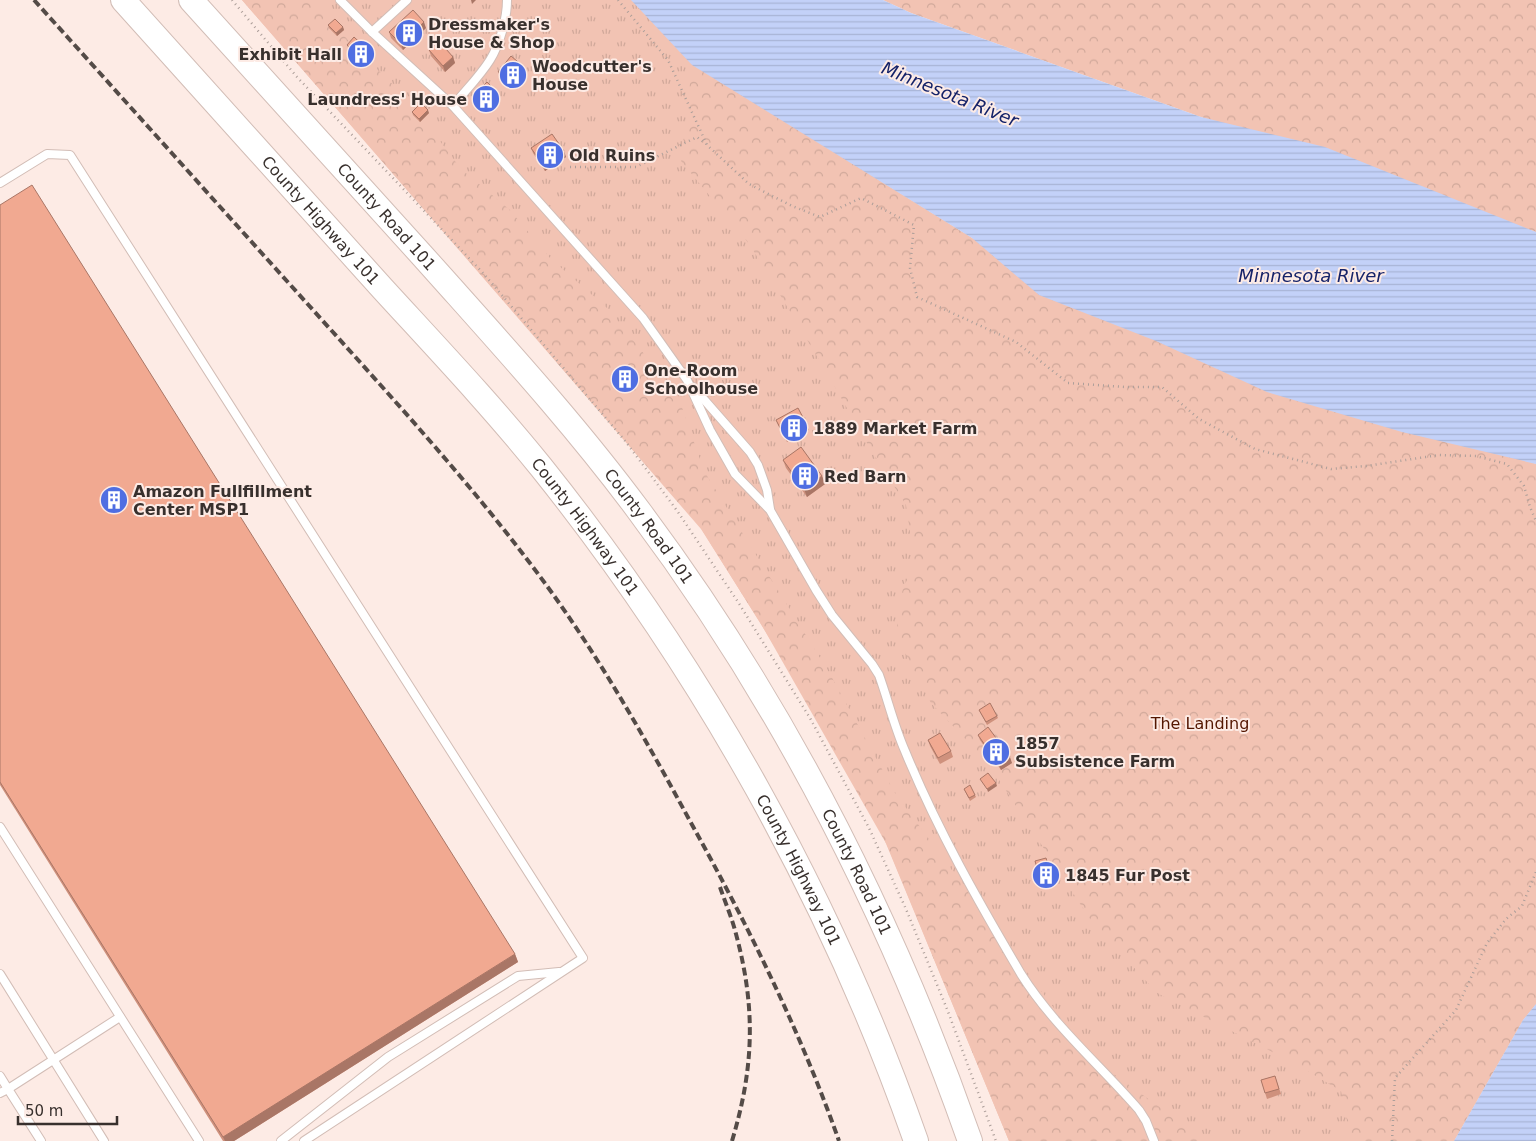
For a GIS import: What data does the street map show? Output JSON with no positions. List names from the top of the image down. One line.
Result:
{"streets":{"main road":["County Road 101","County Highway 101"]},"water":["Minnesota River"],"parks":["The Landing"],"places":{"building":["Dressmaker's House & Shop","Exhibit Hall","Woodcutter's House","Laundress' House","Old Ruins","One-Room Schoolhouse","1889 Market Farm","Red Barn","Amazon Fullfillment Center MSP1","1857 Subsistence Farm","1845 Fur Post"]},"scale_bar":"50 m"}
